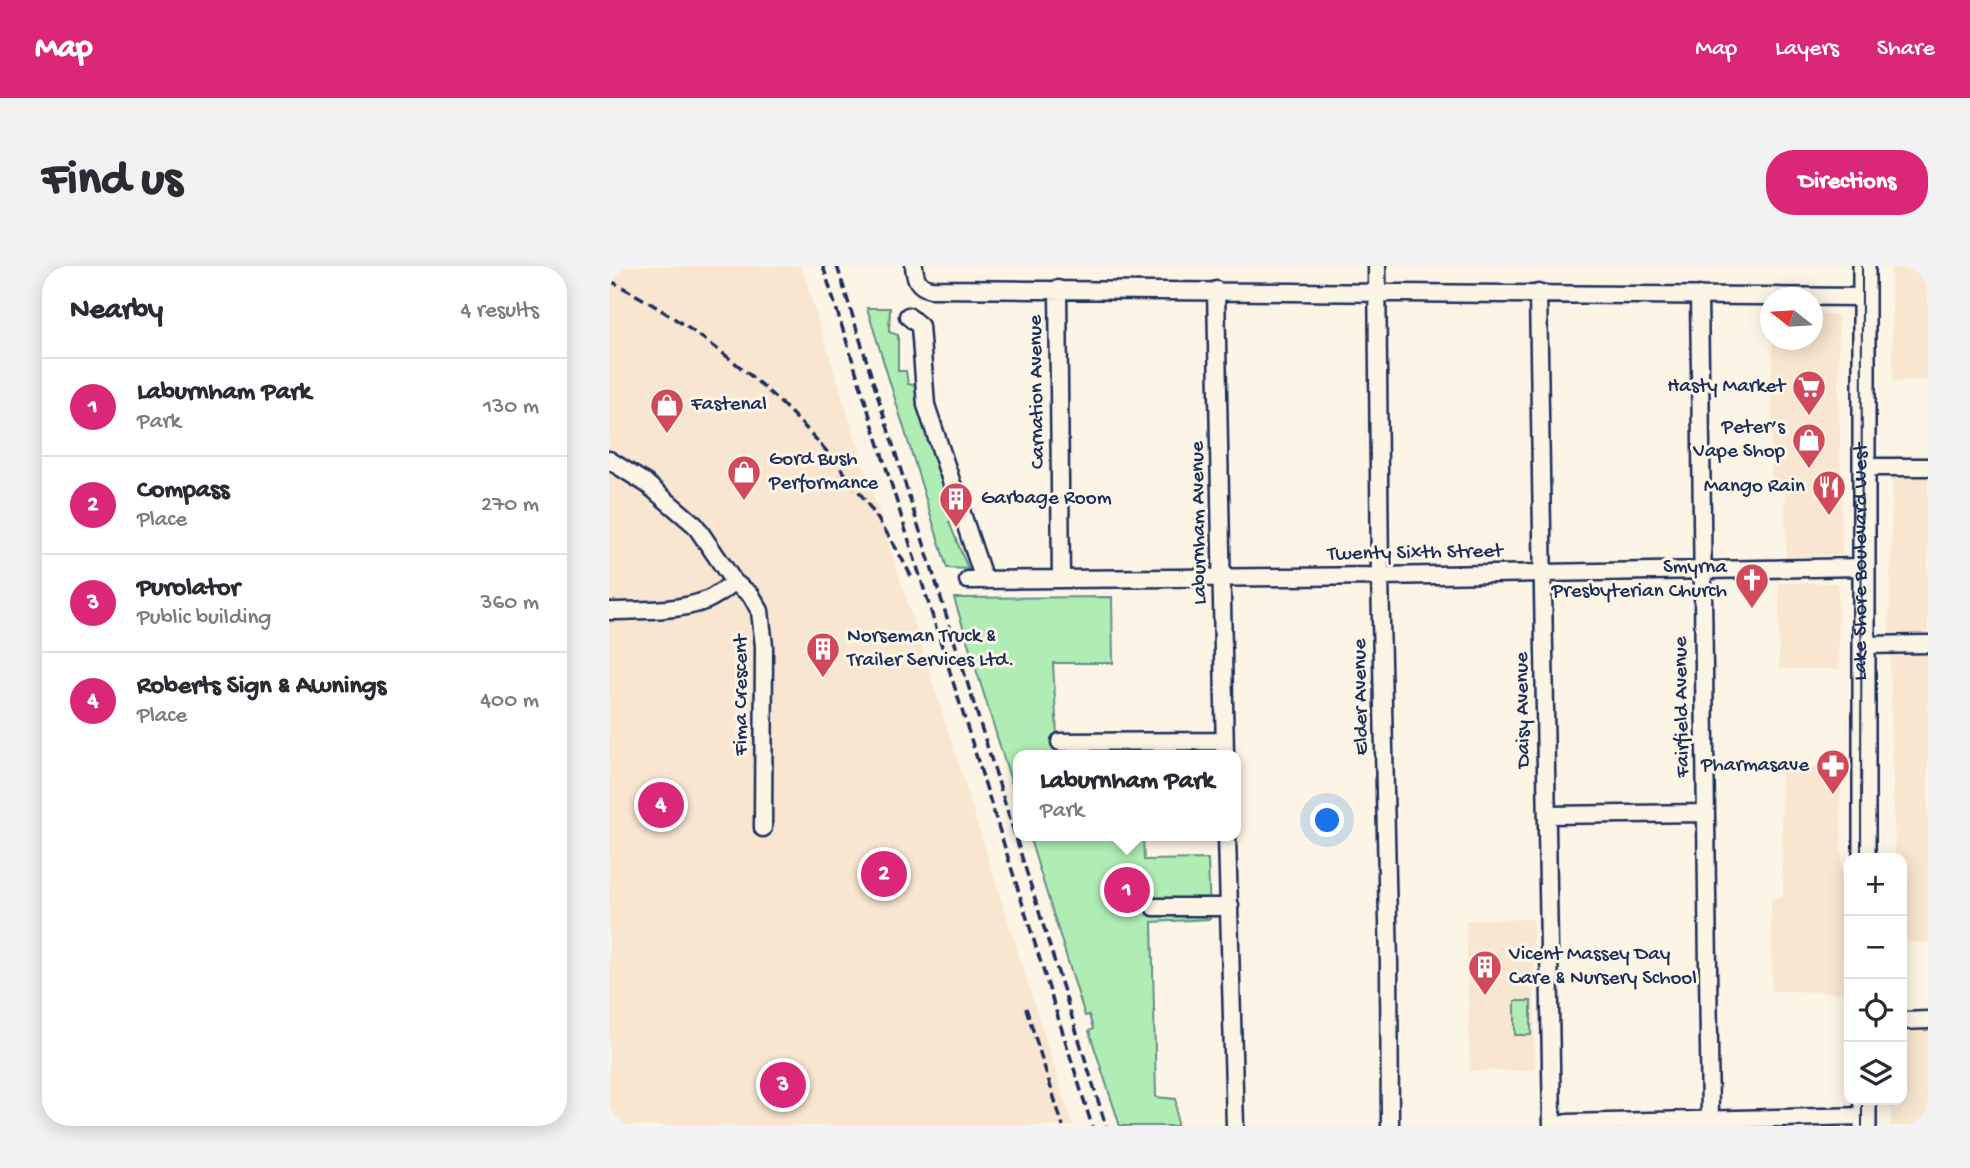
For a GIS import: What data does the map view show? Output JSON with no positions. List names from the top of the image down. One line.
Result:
{"streets":{"main road":["Lake Shore Boulevard West"],"street":["Carnation Avenue","Laburnham Avenue","Twenty Sixth Street","Fima Crescent","Elder Avenue","Fairfield Avenue","Daisy Avenue"]},"crossings":[["Carnation Avenue","Twenty Sixth Street"],["Laburnham Avenue","Twenty Sixth Street"],["Twenty Sixth Street","Lake Shore Boulevard West"],["Twenty Sixth Street","Elder Avenue"],["Twenty Sixth Street","Fairfield Avenue"],["Twenty Sixth Street","Daisy Avenue"]],"places":{"supermarket":["Hasty Market"],"shop":["Fastenal","Peter’s Vape Shop","Gord Bush Performance"],"restaurant":["Mango Rain"],"building":["Garbage Room","Norseman Truck & Trailer Services Ltd.","Vicent Massey Day Care & Nursery School"],"church":["Smyrna Presbyterian Church"],"pharmacy":["Pharmasave"]},"north":"left","page":{"header":"Map","nav":["Map","Layers","Share"],"buttons":"Directions","title":"Find us","heading":["Nearby","4 results"],"list":[{"mark":"1","name":"Laburnham Park","note":"Park","value":"130 m"},{"mark":"2","name":"Compass","note":"Place","value":"270 m"},{"mark":"3","name":"Purolator","note":"Public building","value":"360 m"},{"mark":"4","name":"Roberts Sign & Awnings","note":"Place","value":"400 m"}],"popup":["Laburnham Park","Park"],"pins":["4","2","1","3"],"map_buttons":["+","−"]}}
